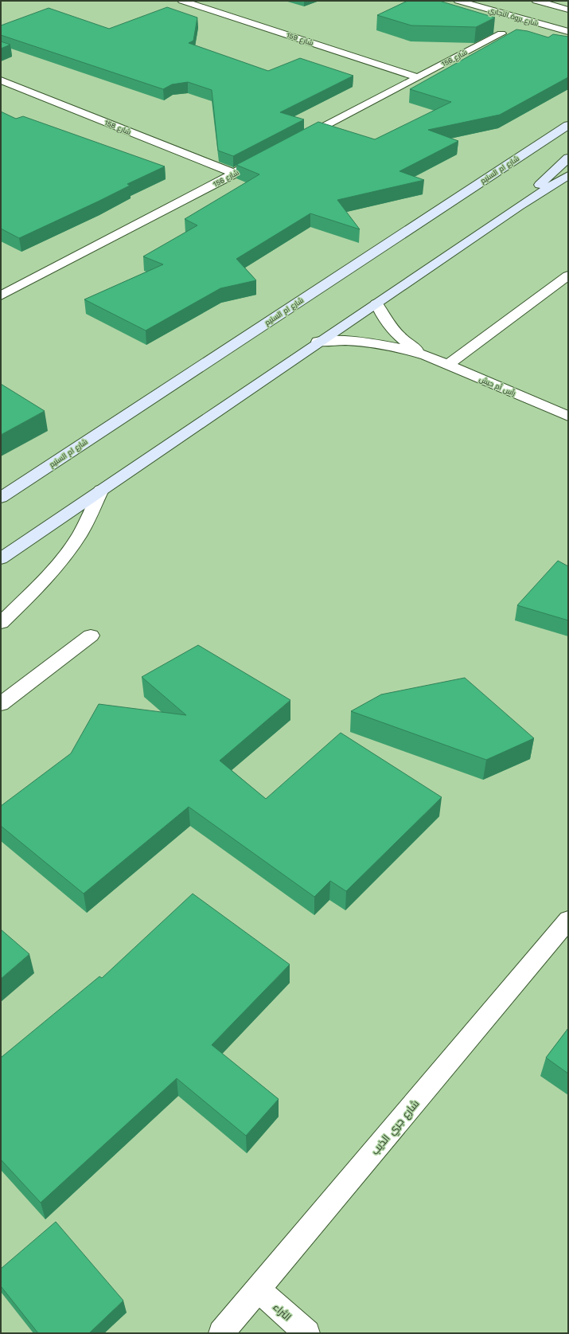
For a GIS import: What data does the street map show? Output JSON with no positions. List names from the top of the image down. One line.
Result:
{"streets":{"main road":["شارع ام السنيم"],"street":["شارع بروة التجاري","شارع 159","شارع 156","شارع 158","رأس أم حيش","شارع جري الذيب","الثراء"]},"crossings":[["شارع 159","شارع 156"],["شارع 156","شارع 158"],["شارع جري الذيب","الثراء"]]}
